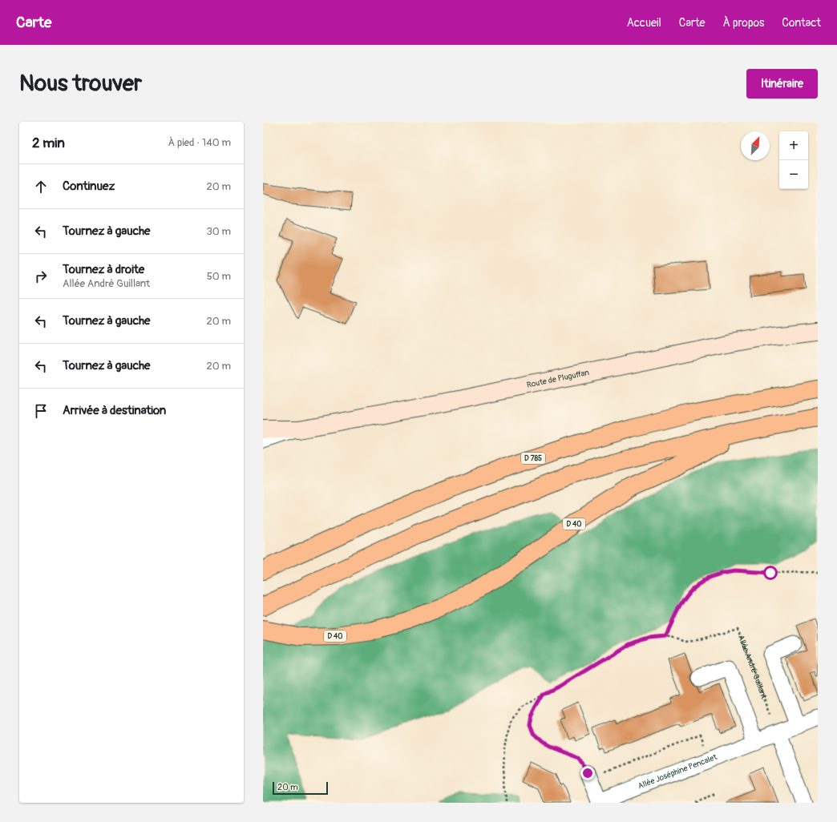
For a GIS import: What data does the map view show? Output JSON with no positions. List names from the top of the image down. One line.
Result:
{"streets":{"highway":["D 785","D 40"],"main road":["Route de Pluguffan"],"street":["Allée Joséphine Pencalet"],"path":["Allée André Guillant"]},"crossings":[["Allée André Guillant","Allée Joséphine Pencalet"]],"scale_bar":"20 m","north":"top right","page":{"header":"Carte","nav":["Accueil","Carte","À propos","Contact"],"buttons":"Itinéraire","title":"Nous trouver","heading":["2 min","À pied · 140 m"],"map_buttons":["+","−"],"list":[["Continuez","20 m"],["Tournez à gauche","30 m"],["Tournez à droite","Allée André Guillant","50 m"],["Tournez à gauche","20 m"],["Tournez à gauche","20 m"],"Arrivée à destination"],"scale":"20 m"}}
